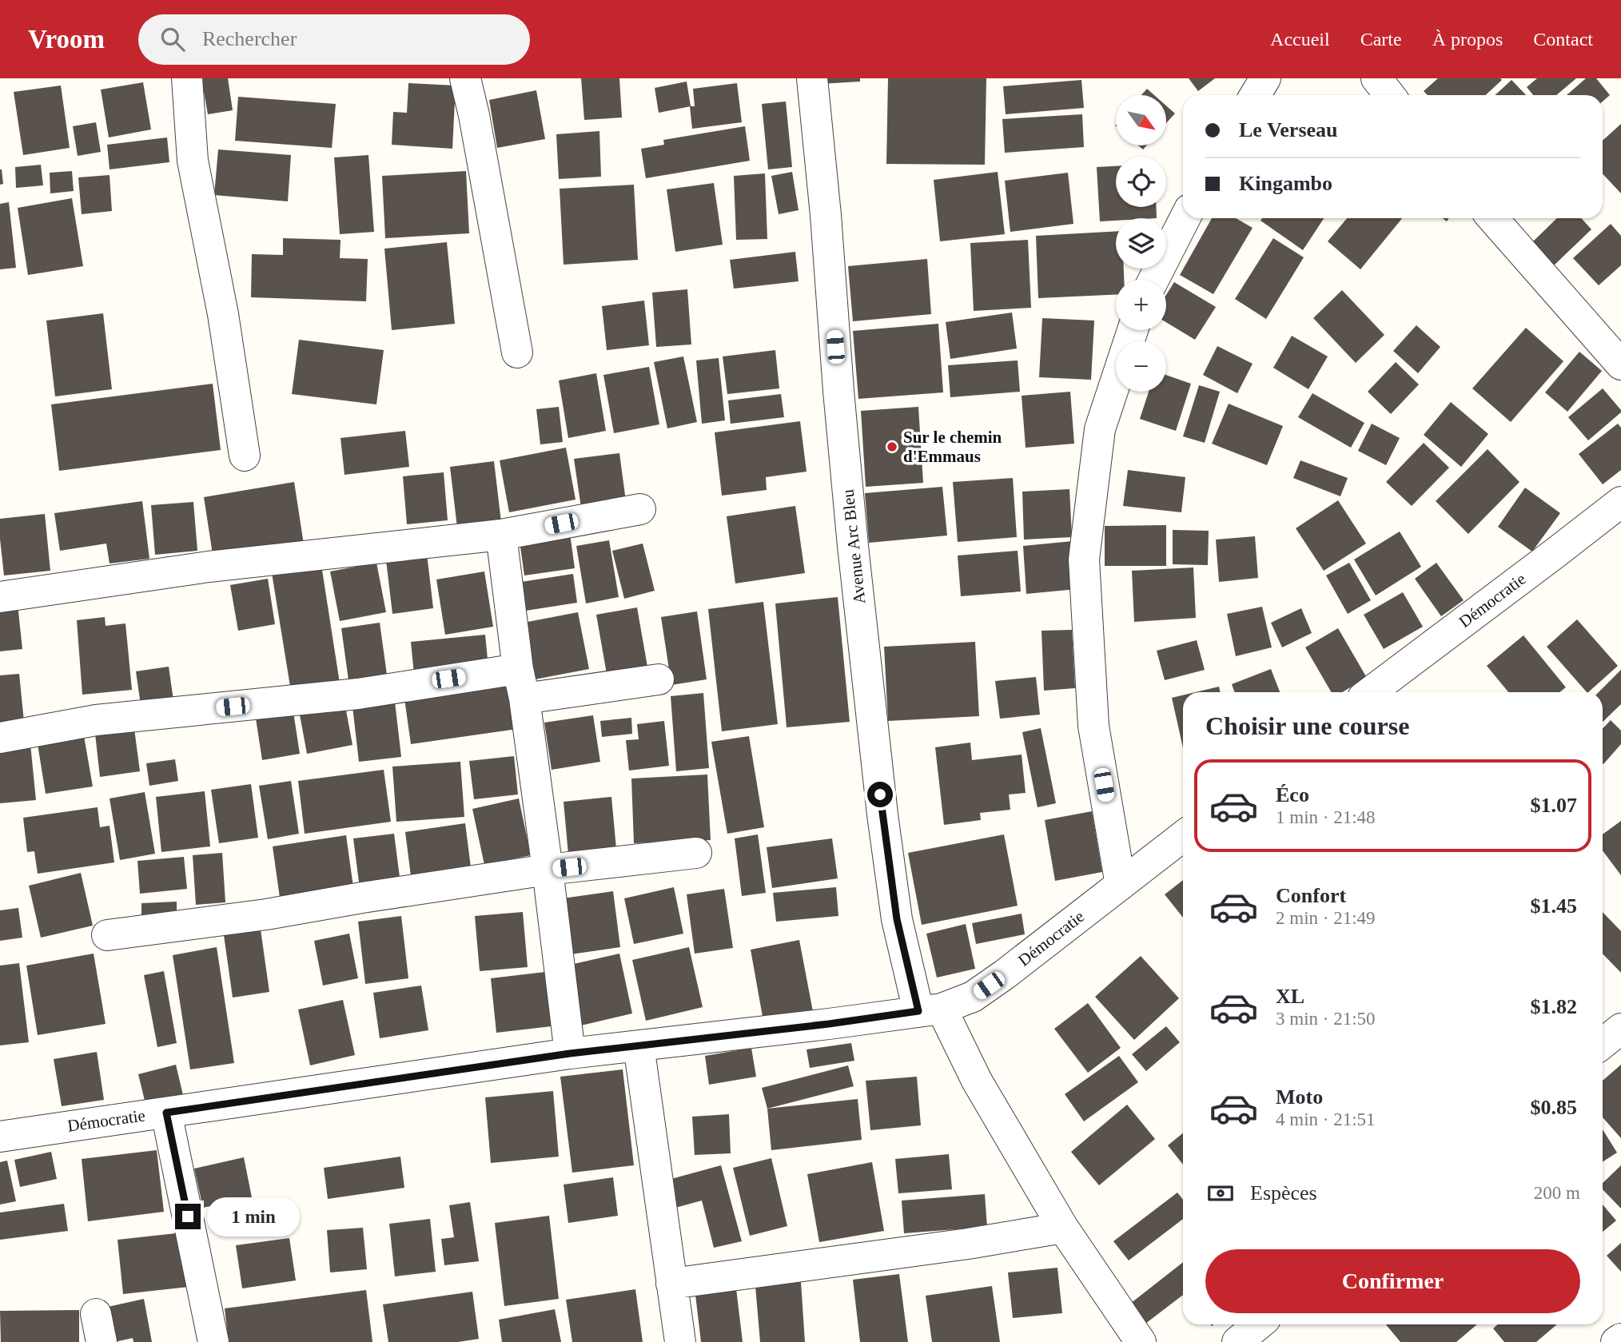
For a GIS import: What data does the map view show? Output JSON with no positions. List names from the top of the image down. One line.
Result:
{"streets":{"street":["Avenue Arc Bleu","Démocratie"]},"crossings":[["Avenue Arc Bleu","Démocratie"]],"places":["Sur le chemin d'Emmaus"],"north":"bottom right","page":{"header":"Vroom","search":"Rechercher","nav":["Accueil","Carte","À propos","Contact"],"map_buttons":["+","−"],"banner":["Le Verseau","Kingambo"],"heading":"Choisir une course","list":[{"name":"Éco","note":"1 min · 21:48","value":"$1.07"},{"name":"Confort","note":"2 min · 21:49","value":"$1.45"},{"name":"XL","note":"3 min · 21:50","value":"$1.82"},{"name":"Moto","note":"4 min · 21:51","value":"$0.85"}],"pay":["Espèces","200 m"],"bubble":"1 min","buttons":"Confirmer"}}
